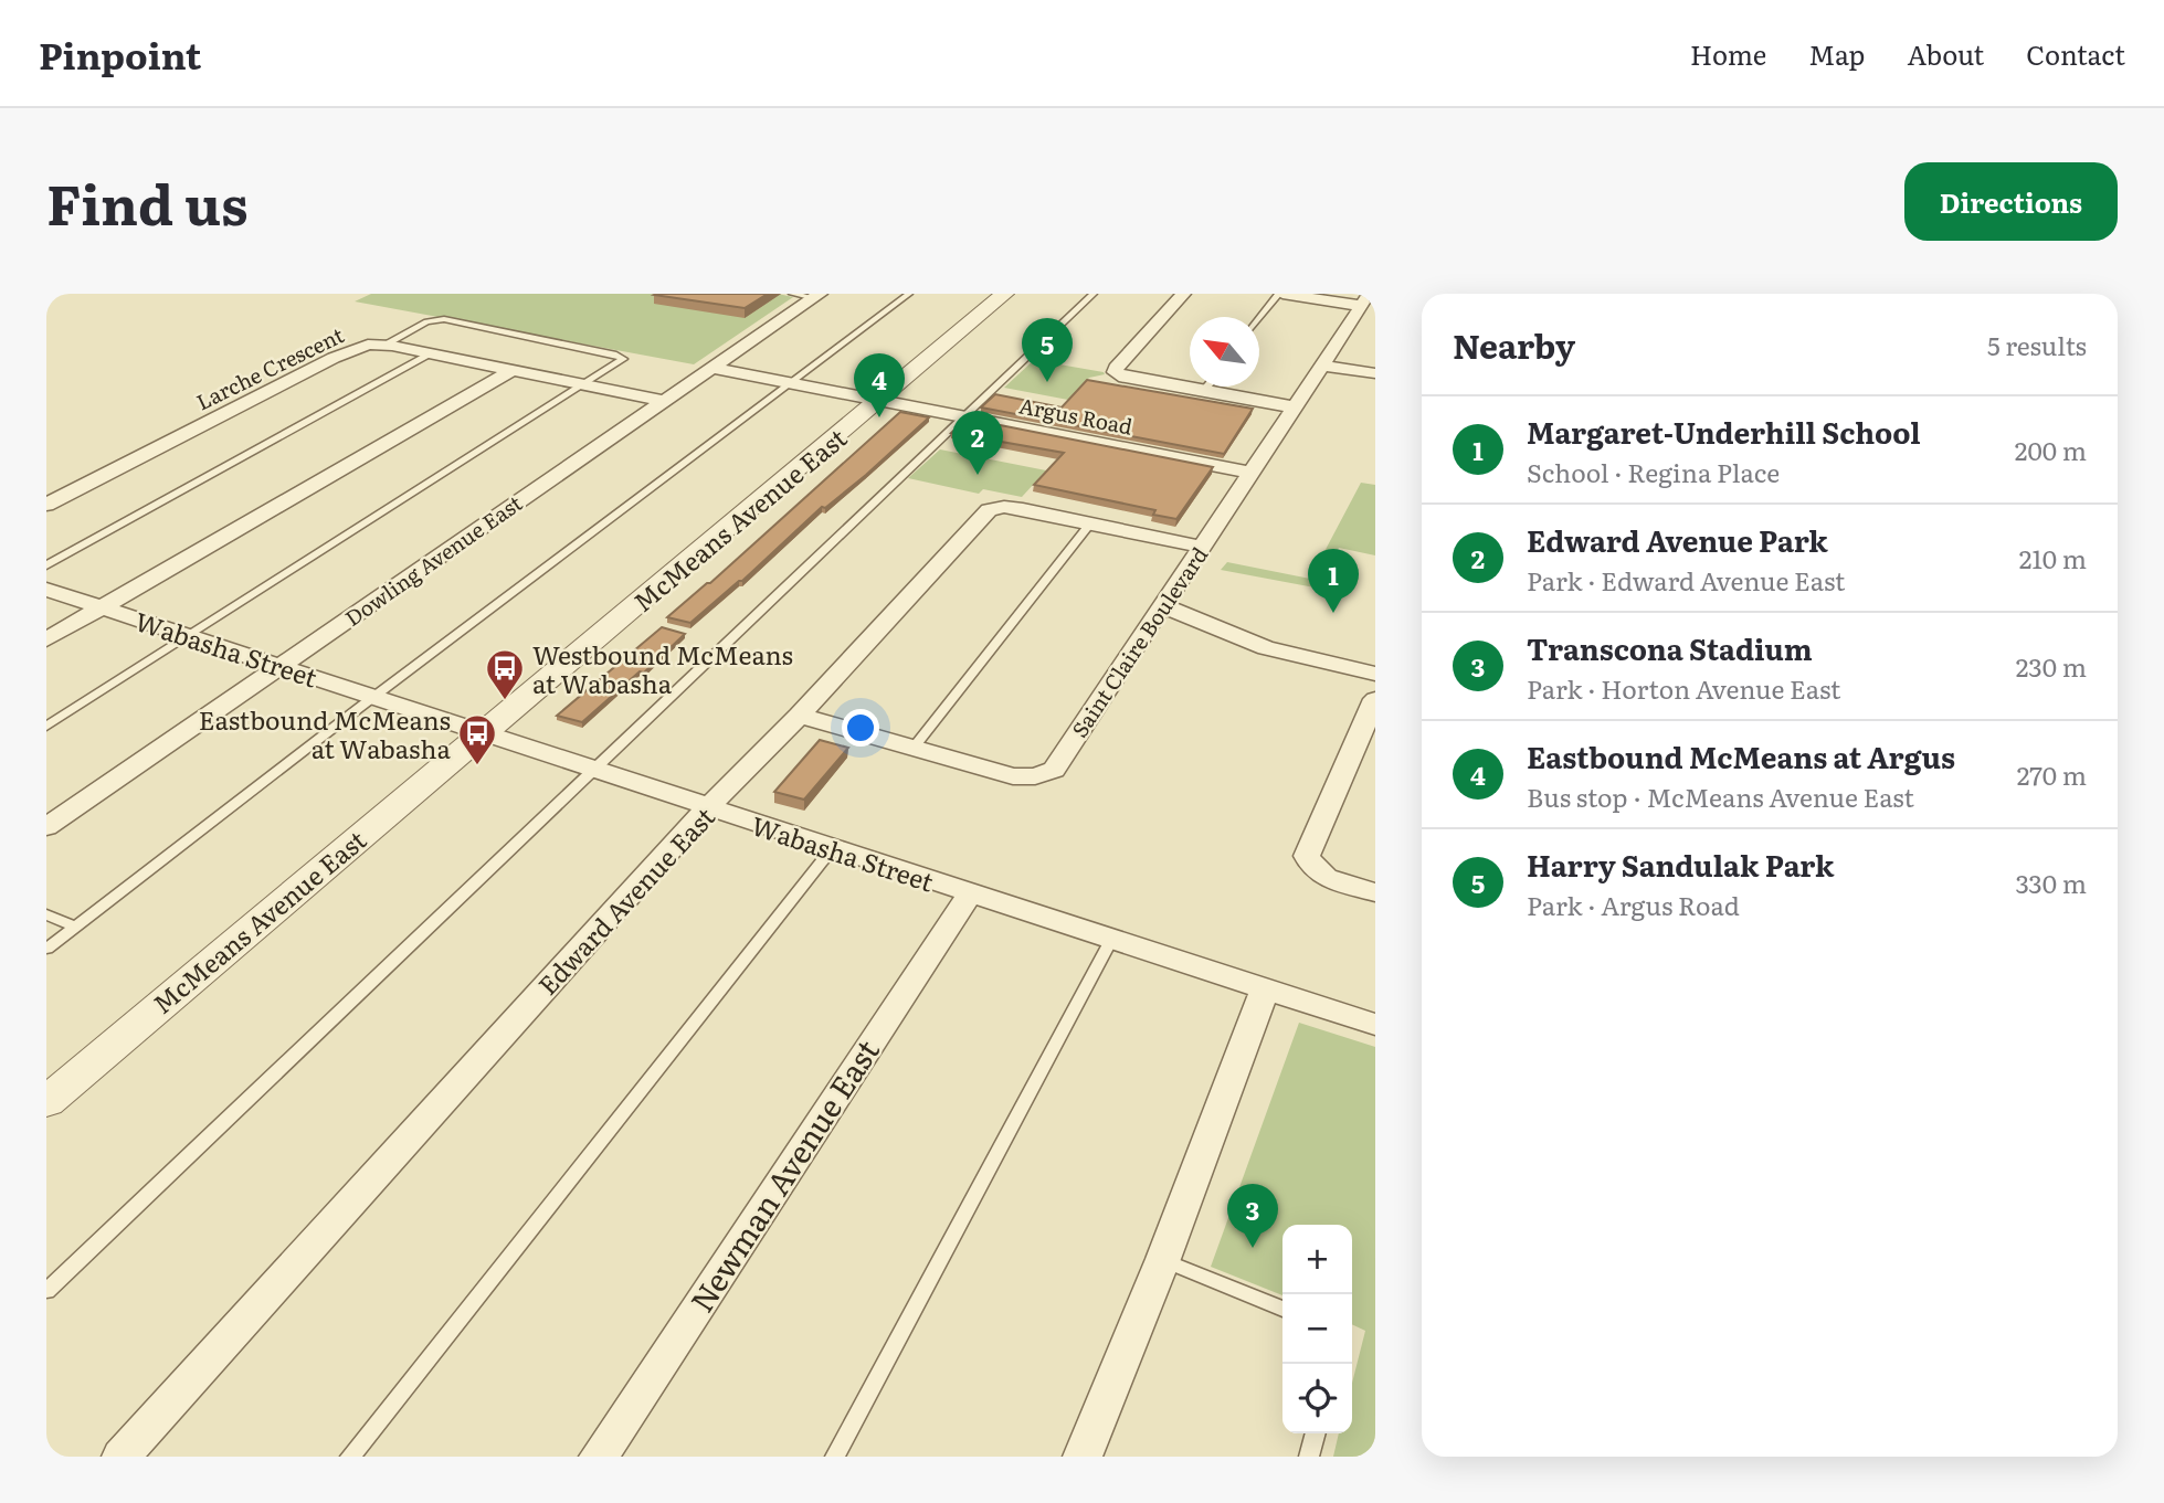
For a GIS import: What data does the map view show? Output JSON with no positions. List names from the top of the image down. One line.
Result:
{"streets":{"street":["Larche Crescent","Argus Road","McMeans Avenue East","Dowling Avenue East","Saint Claire Boulevard","Wabasha Street","Edward Avenue East","Newman Avenue East"]},"crossings":[["Larche Crescent","Dowling Avenue East"],["Argus Road","McMeans Avenue East"],["Argus Road","Dowling Avenue East"],["Argus Road","Saint Claire Boulevard"],["McMeans Avenue East","Wabasha Street"],["Dowling Avenue East","Wabasha Street"],["Saint Claire Boulevard","Edward Avenue East"],["Wabasha Street","Edward Avenue East"],["Wabasha Street","Newman Avenue East"]],"places":{"bus stop":["Westbound McMeans at Wabasha","Eastbound McMeans at Wabasha"]},"north":"top left","page":{"header":"Pinpoint","nav":["Home","Map","About","Contact"],"title":"Find us","buttons":"Directions","heading":["Nearby","5 results"],"pins":["5","4","2","1","3"],"list":[{"mark":"1","name":"Margaret-Underhill School","note":"School · Regina Place","value":"200 m"},{"mark":"2","name":"Edward Avenue Park","note":"Park · Edward Avenue East","value":"210 m"},{"mark":"3","name":"Transcona Stadium","note":"Park · Horton Avenue East","value":"230 m"},{"mark":"4","name":"Eastbound McMeans at Argus","note":"Bus stop · McMeans Avenue East","value":"270 m"},{"mark":"5","name":"Harry Sandulak Park","note":"Park · Argus Road","value":"330 m"}],"map_buttons":["+","−"]}}
